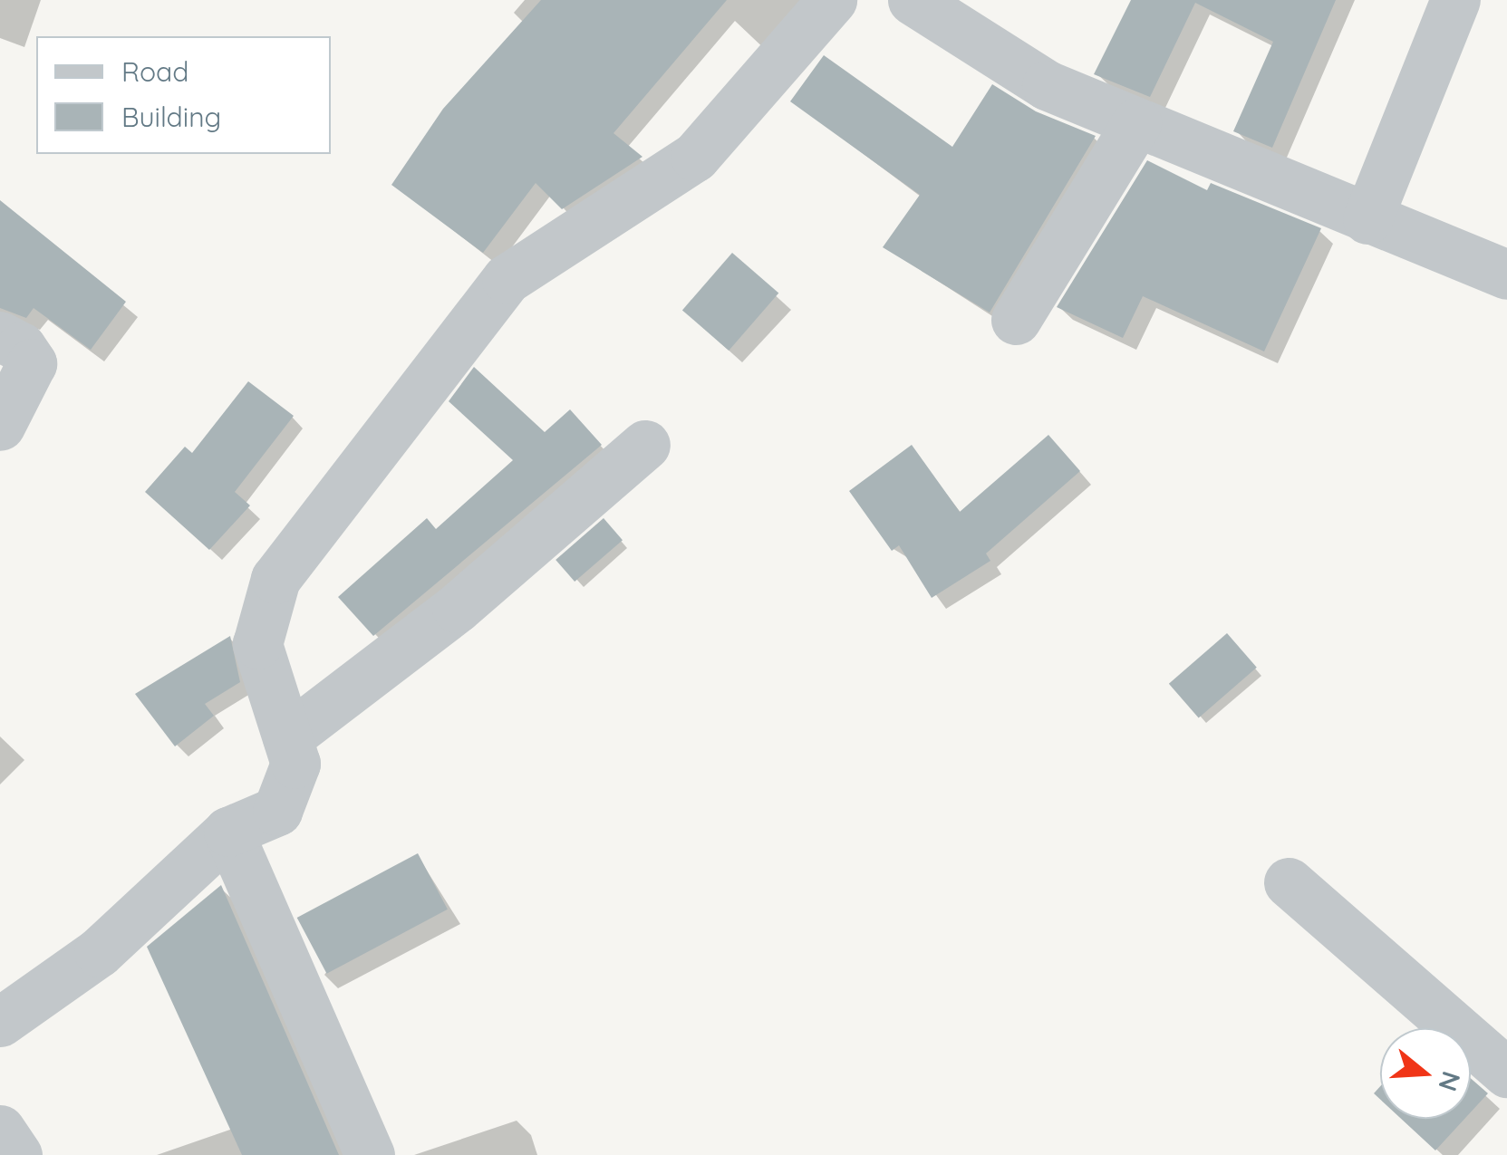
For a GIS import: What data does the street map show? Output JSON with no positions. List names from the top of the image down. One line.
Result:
{"legend":["Road","Building"],"north":"right"}
